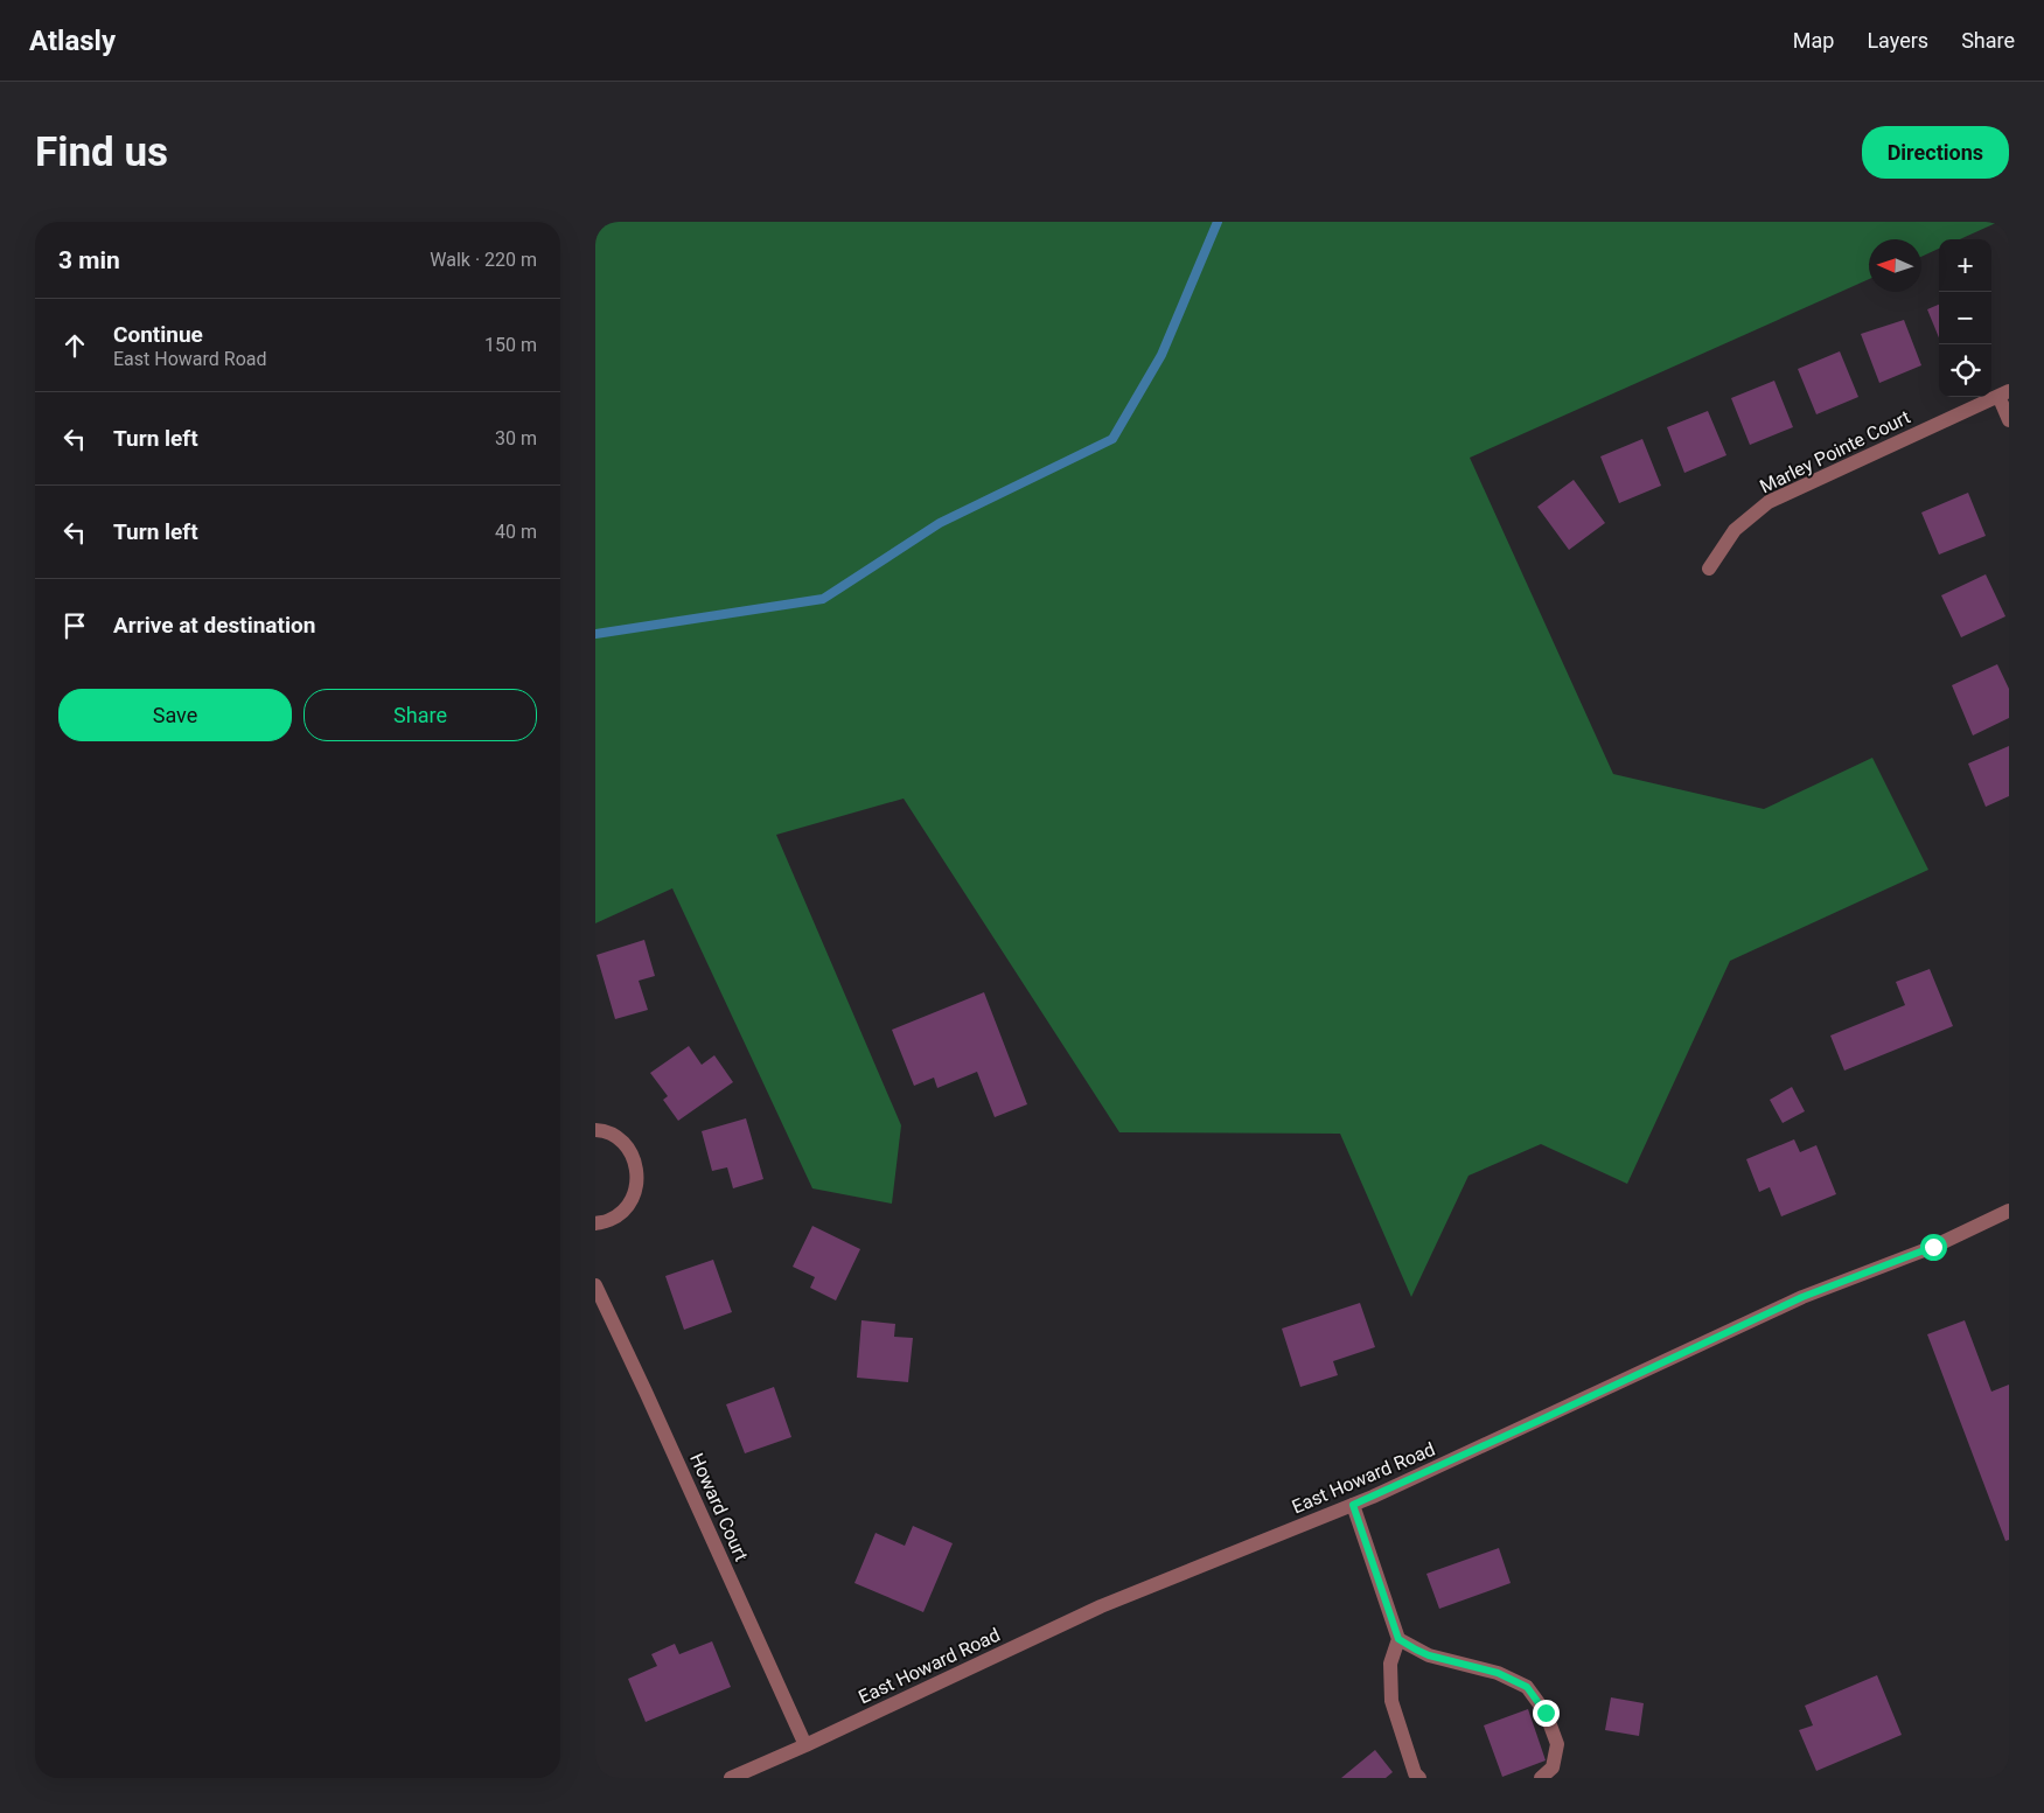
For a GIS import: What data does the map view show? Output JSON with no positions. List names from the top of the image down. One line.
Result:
{"streets":{"street":["Marley Pointe Court","East Howard Road","Howard Court"]},"crossings":[["East Howard Road","Howard Court"]],"north":"left","page":{"header":"Atlasly","nav":["Map","Layers","Share"],"buttons":["Directions",["Save","Share"]],"title":"Find us","heading":["3 min","Walk · 220 m"],"map_buttons":["+","−"],"list":[["Continue","East Howard Road","150 m"],["Turn left","30 m"],["Turn left","40 m"],"Arrive at destination"]}}
